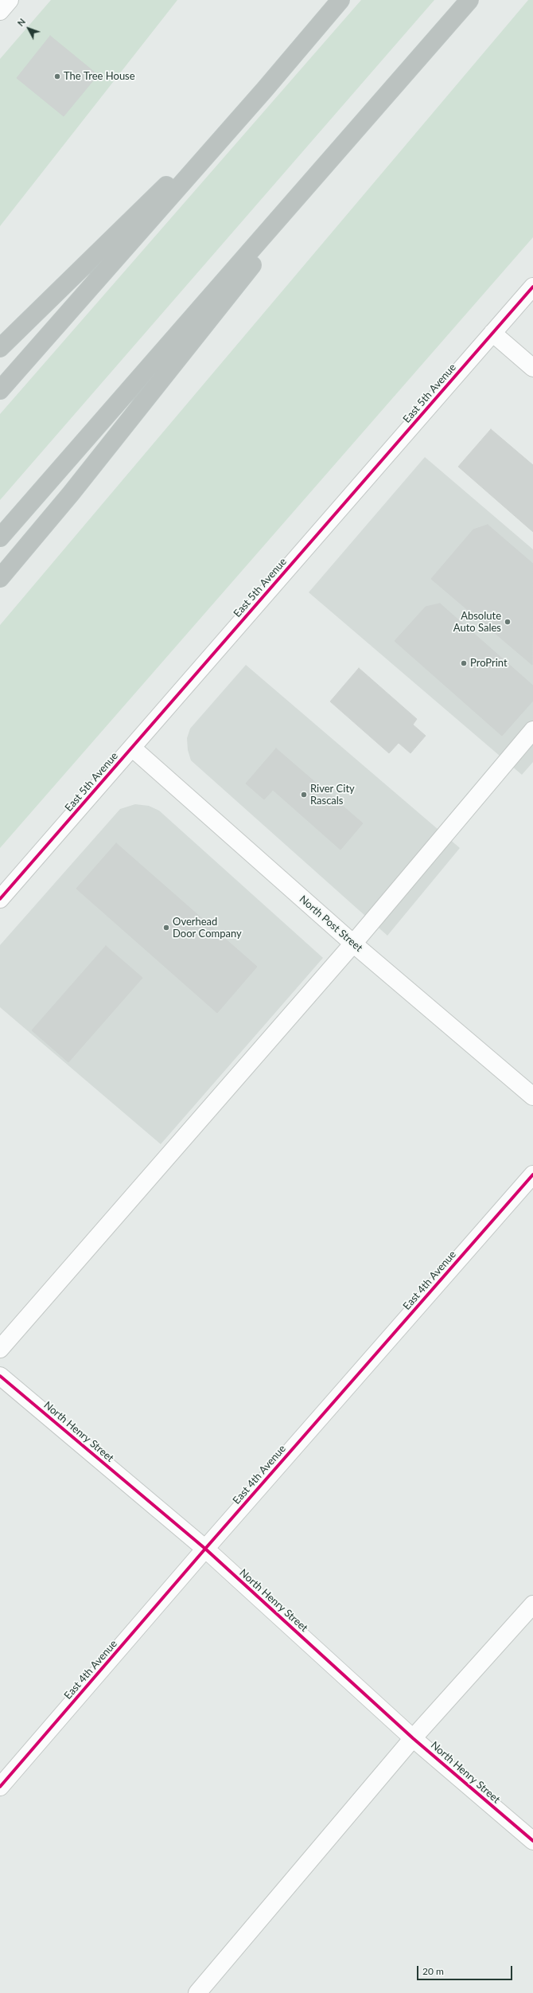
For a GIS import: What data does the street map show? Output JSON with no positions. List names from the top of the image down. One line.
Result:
{"streets":{"street":["East 5th Avenue","North Post Street","East 4th Avenue","North Henry Street"]},"crossings":[["East 5th Avenue","North Post Street"],["East 4th Avenue","North Henry Street"]],"places":["The Tree House","Absolute Auto Sales","ProPrint","River City Rascals","Overhead Door Company"],"scale_bar":"20 m","north":"top left"}
